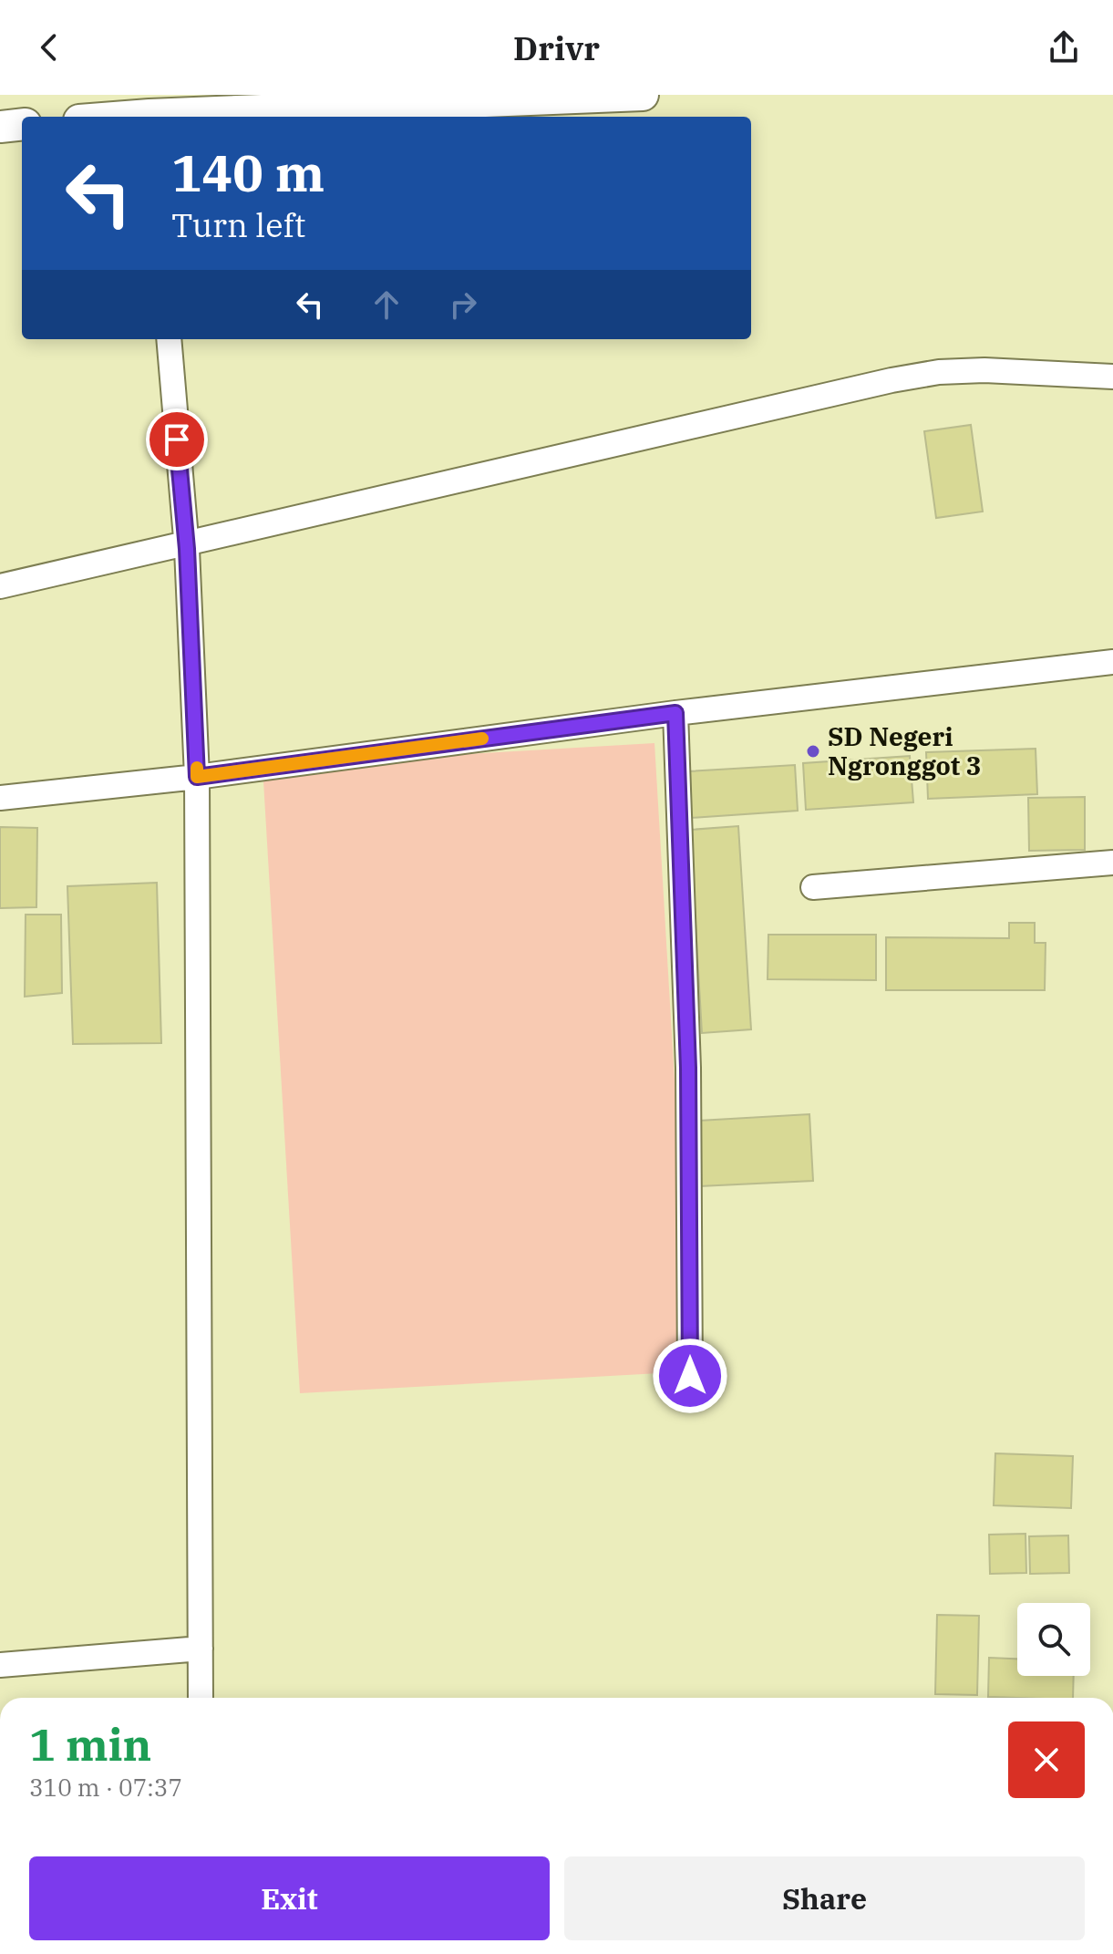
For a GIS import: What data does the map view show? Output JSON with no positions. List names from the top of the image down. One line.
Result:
{"places":["SD Negeri Ngronggot 3"],"page":{"header":"Drivr","turn":["140 m","Turn left"],"heading":["1 min","310 m · 07:37"],"buttons":["Exit","Share"]}}
